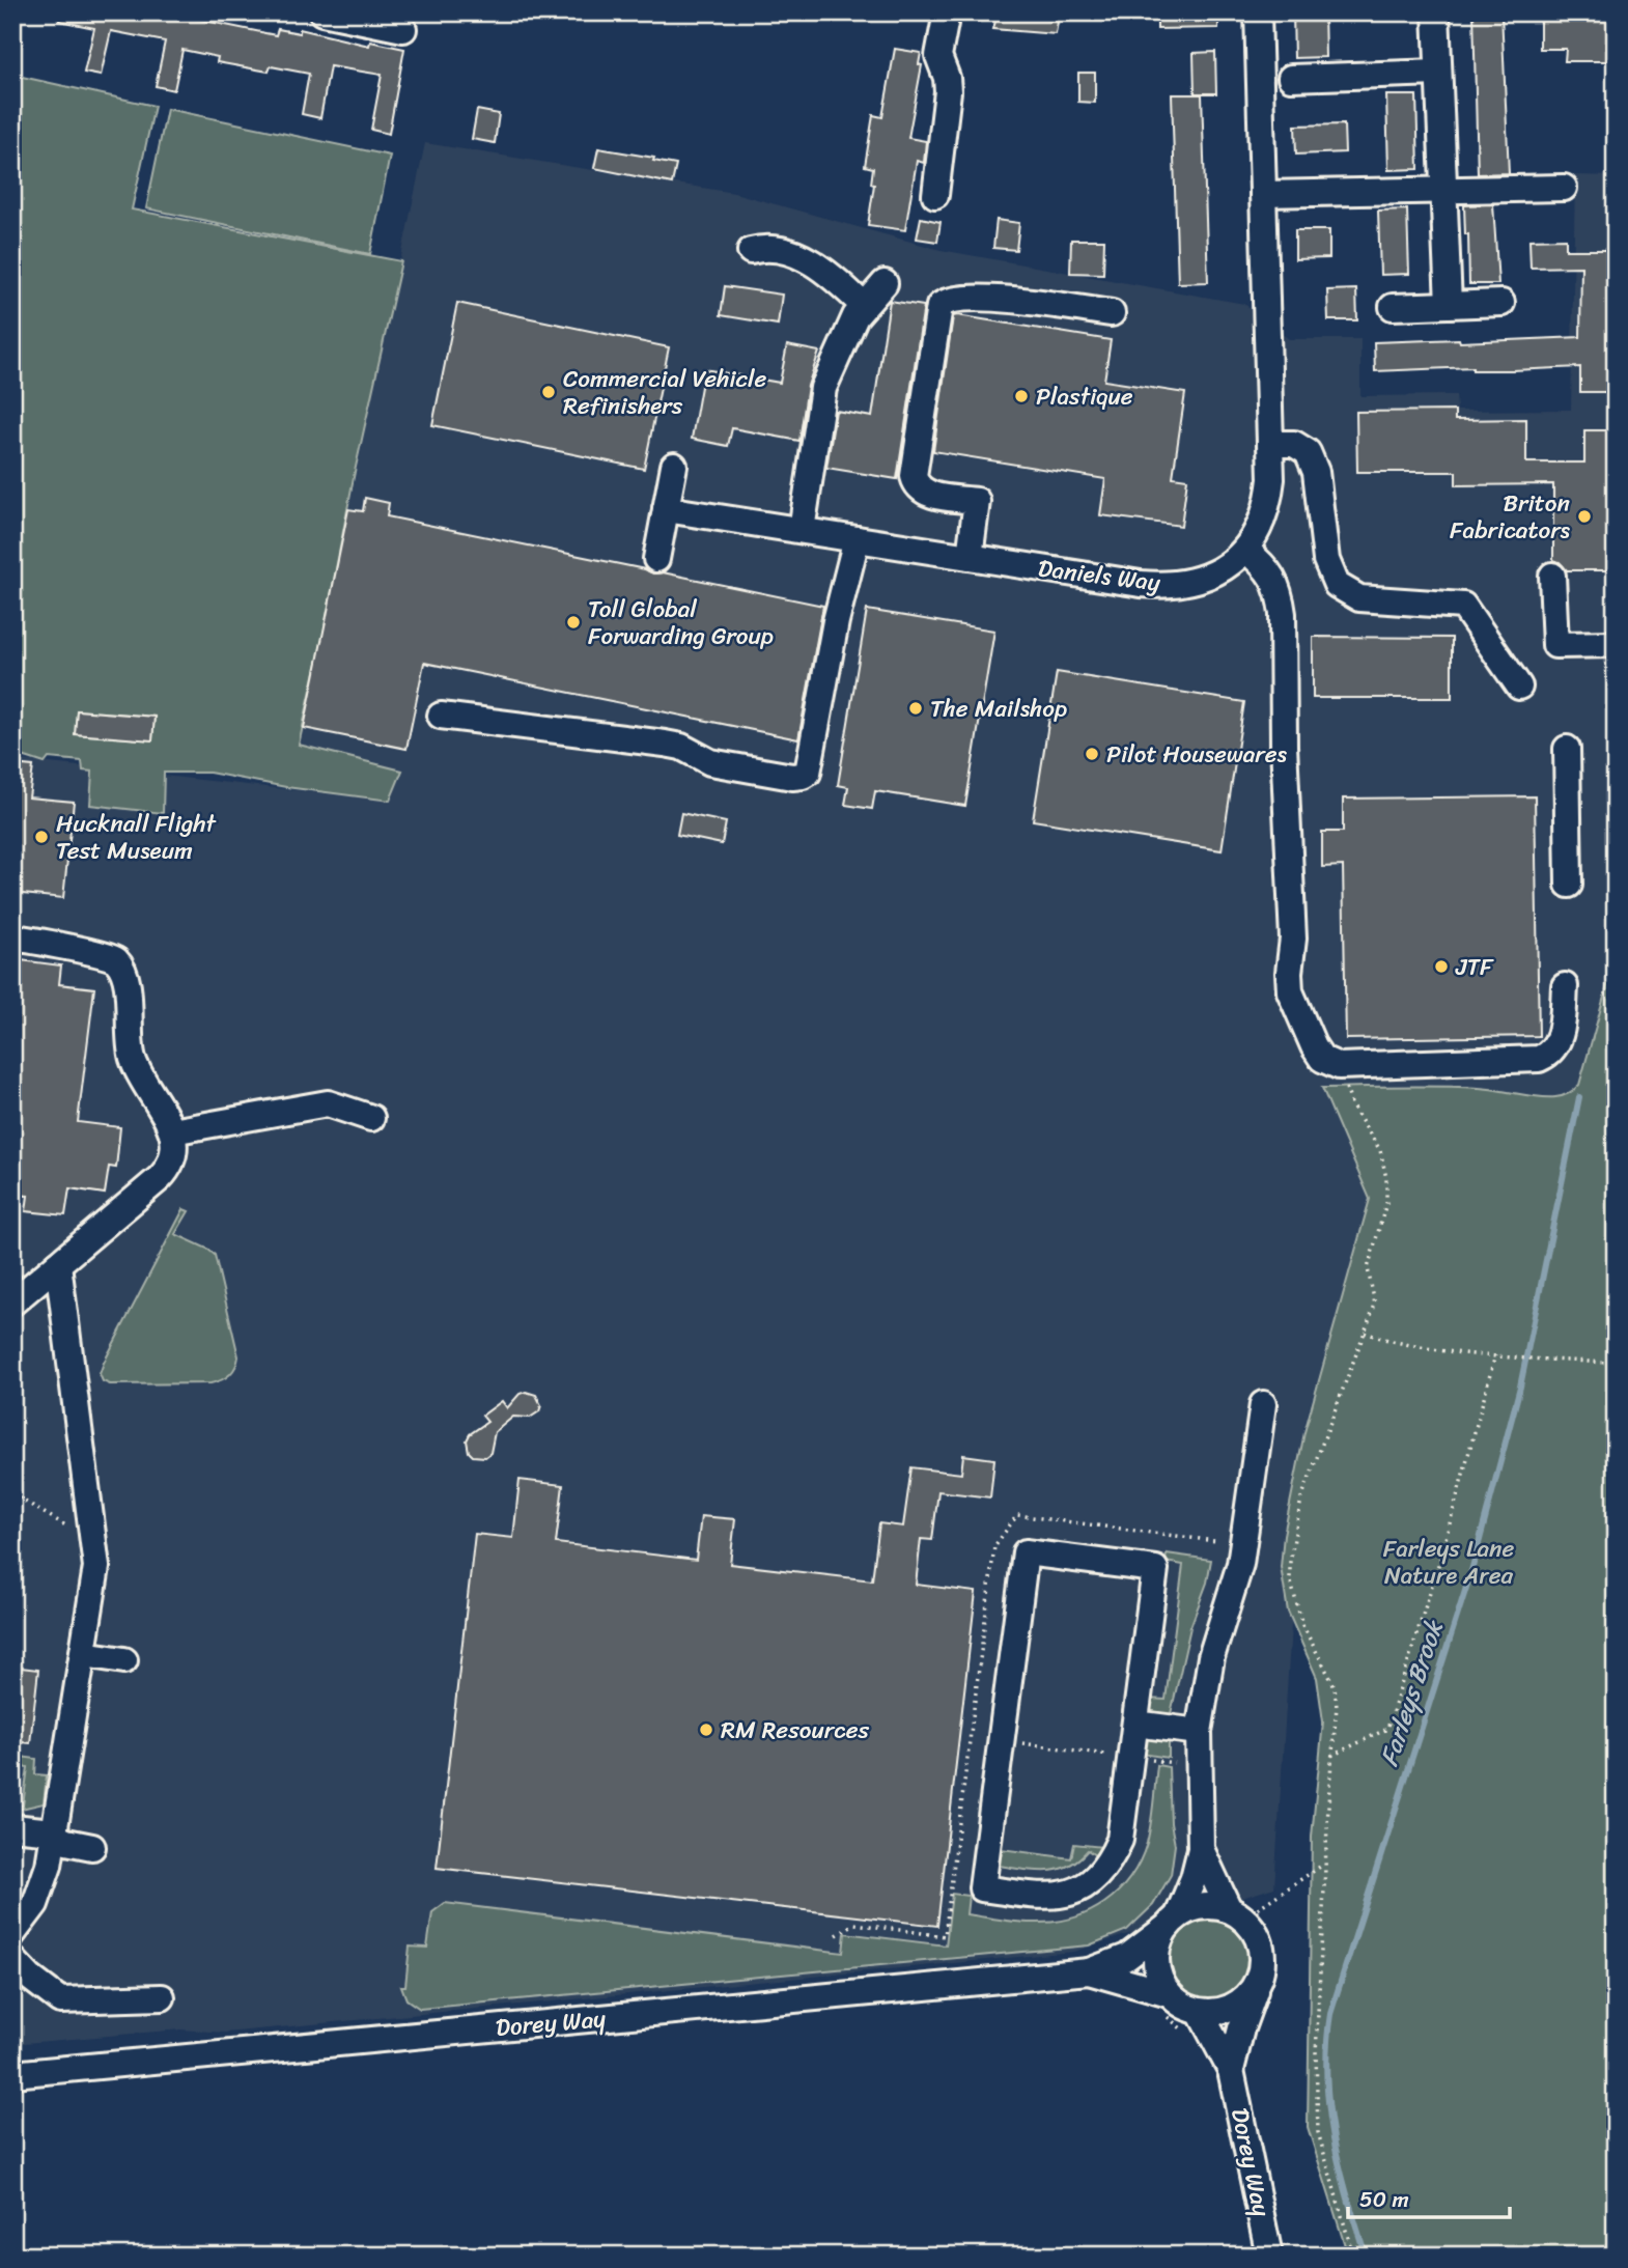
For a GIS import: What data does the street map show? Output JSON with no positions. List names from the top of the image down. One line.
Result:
{"streets":{"street":["Daniels Way","Dorey Way"]},"water":["Farleys Brook"],"parks":["Farleys Lane Nature Area"],"places":["Commercial Vehicle Refinishers","Plastique","Briton Fabricators","Toll Global Forwarding Group","The Mailshop","Pilot Housewares","Hucknall Flight Test Museum","JTF","RM Resources"],"scale_bar":"50 m"}
